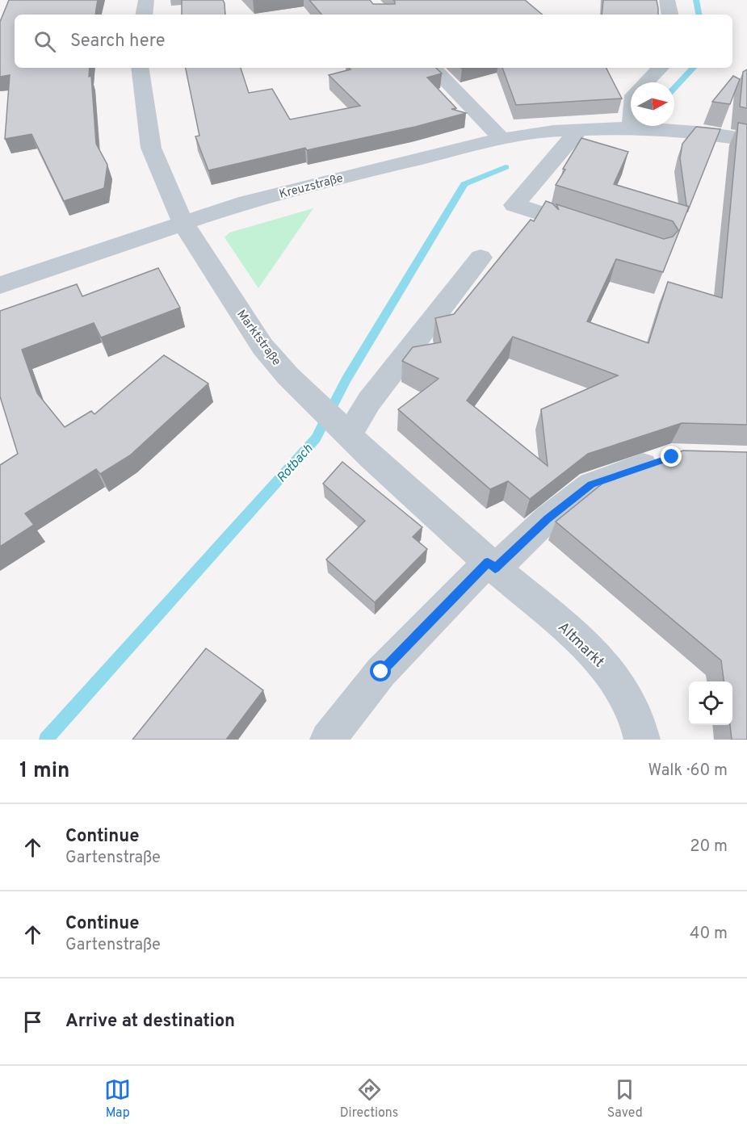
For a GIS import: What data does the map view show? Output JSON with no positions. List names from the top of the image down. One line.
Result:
{"streets":{"street":["Kreuzstraße","Marktstraße","Altmarkt"]},"crossings":[["Kreuzstraße","Marktstraße"],["Marktstraße","Altmarkt"]],"water":["Rotbach"],"north":"right","page":{"search":"Search here","heading":["1 min","Walk · 60 m"],"list":[["Continue","Gartenstraße","20 m"],["Continue","Gartenstraße","40 m"],"Arrive at destination"],"nav":["Map","Directions","Saved"]}}
